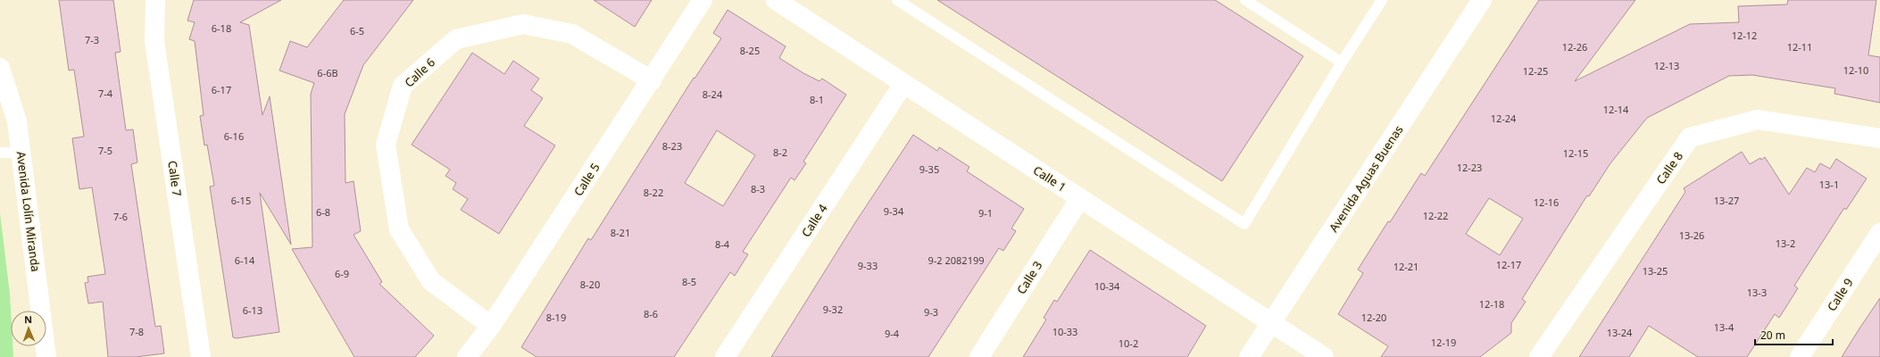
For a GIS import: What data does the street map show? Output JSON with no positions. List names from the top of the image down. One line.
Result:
{"streets":{"street":["Calle 6","Calle 8","Calle 7","Calle 1","Avenida Aguas Buenas","Calle 5","Avenida Lolín Miranda","Calle 4","Calle 3","Calle 9"]},"crossings":[["Calle 6","Calle 5"],["Calle 1","Avenida Aguas Buenas"],["Calle 1","Calle 4"],["Calle 1","Calle 3"]],"house_numbers":["6-18","6-5","12-12","7-3","12-26","12-11","8-25","12-13","12-10","12-25","6-6B","6-17","7-4","8-24","8-1","12-14","12-24","6-16","8-23","7-5","8-2","12-15","12-23","9-35","13-1","8-3","8-22","6-15","13-27","12-16","9-34","6-8","9-1","12-22","7-6","8-21","13-26","13-2","8-4","6-14","9-2 2082199","12-17","9-33","12-21","13-25","6-9","8-5","8-20","10-34","13-3","12-18","9-32","6-13","9-3","8-6","8-19","12-20","13-4","7-8","10-33","13-24","9-4","12-19","10-2"],"scale_bar":"20 m","north":"top"}
